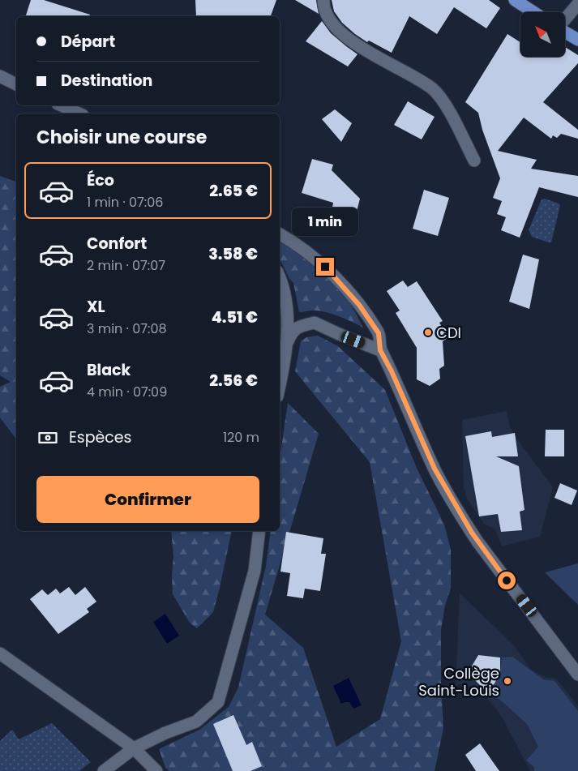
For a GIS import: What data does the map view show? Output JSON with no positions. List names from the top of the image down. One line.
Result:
{"places":["CDI","Collège Saint-Louis"],"north":"top left","page":{"banner":["Départ","Destination"],"heading":"Choisir une course","list":[{"name":"Éco","note":"1 min · 07:06","value":"2.65 €"},{"name":"Confort","note":"2 min · 07:07","value":"3.58 €"},{"name":"XL","note":"3 min · 07:08","value":"4.51 €"},{"name":"Black","note":"4 min · 07:09","value":"2.56 €"}],"bubble":"1 min","pay":["Espèces","120 m"],"buttons":"Confirmer"}}
